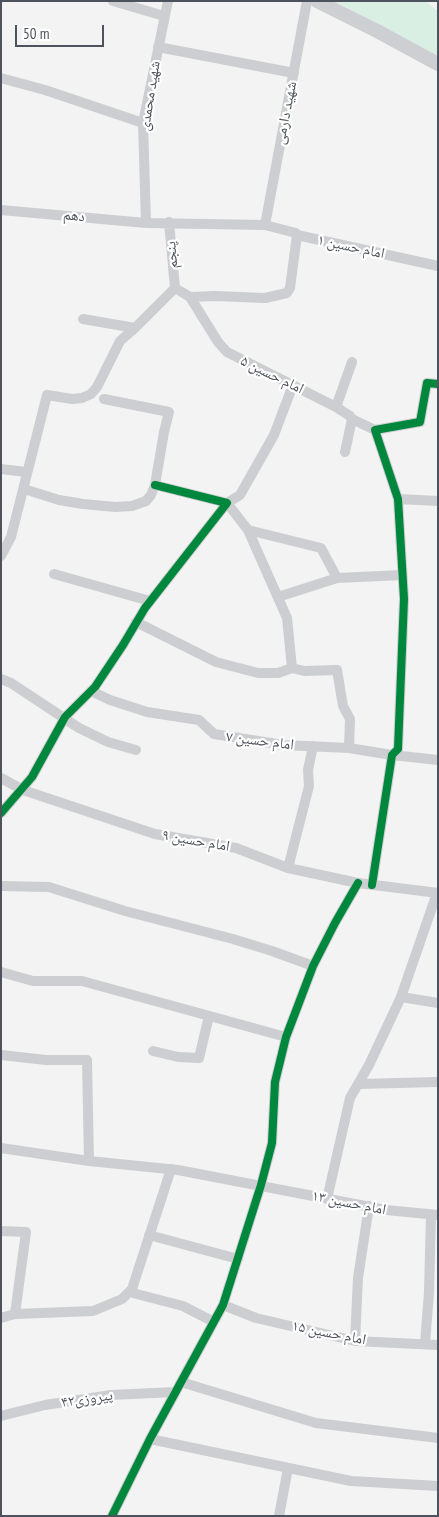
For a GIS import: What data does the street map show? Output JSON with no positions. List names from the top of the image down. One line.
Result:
{"streets":{"street":["شهید محمدی","شهید دارمی","دهم","امام حسین ۱","پنجم","امام حسین ۵","امام حسین ۷","امام حسین ۹","امام حسین ۱۳","امام حسین ۱۵","پیروزی۴۲"]},"crossings":[["شهید محمدی","دهم"],["شهید دارمی","امام حسین ۱"],["دهم","امام حسین ۱"],["دهم","پنجم"],["امام حسین ۱","پنجم"]],"scale_bar":"50 m"}
